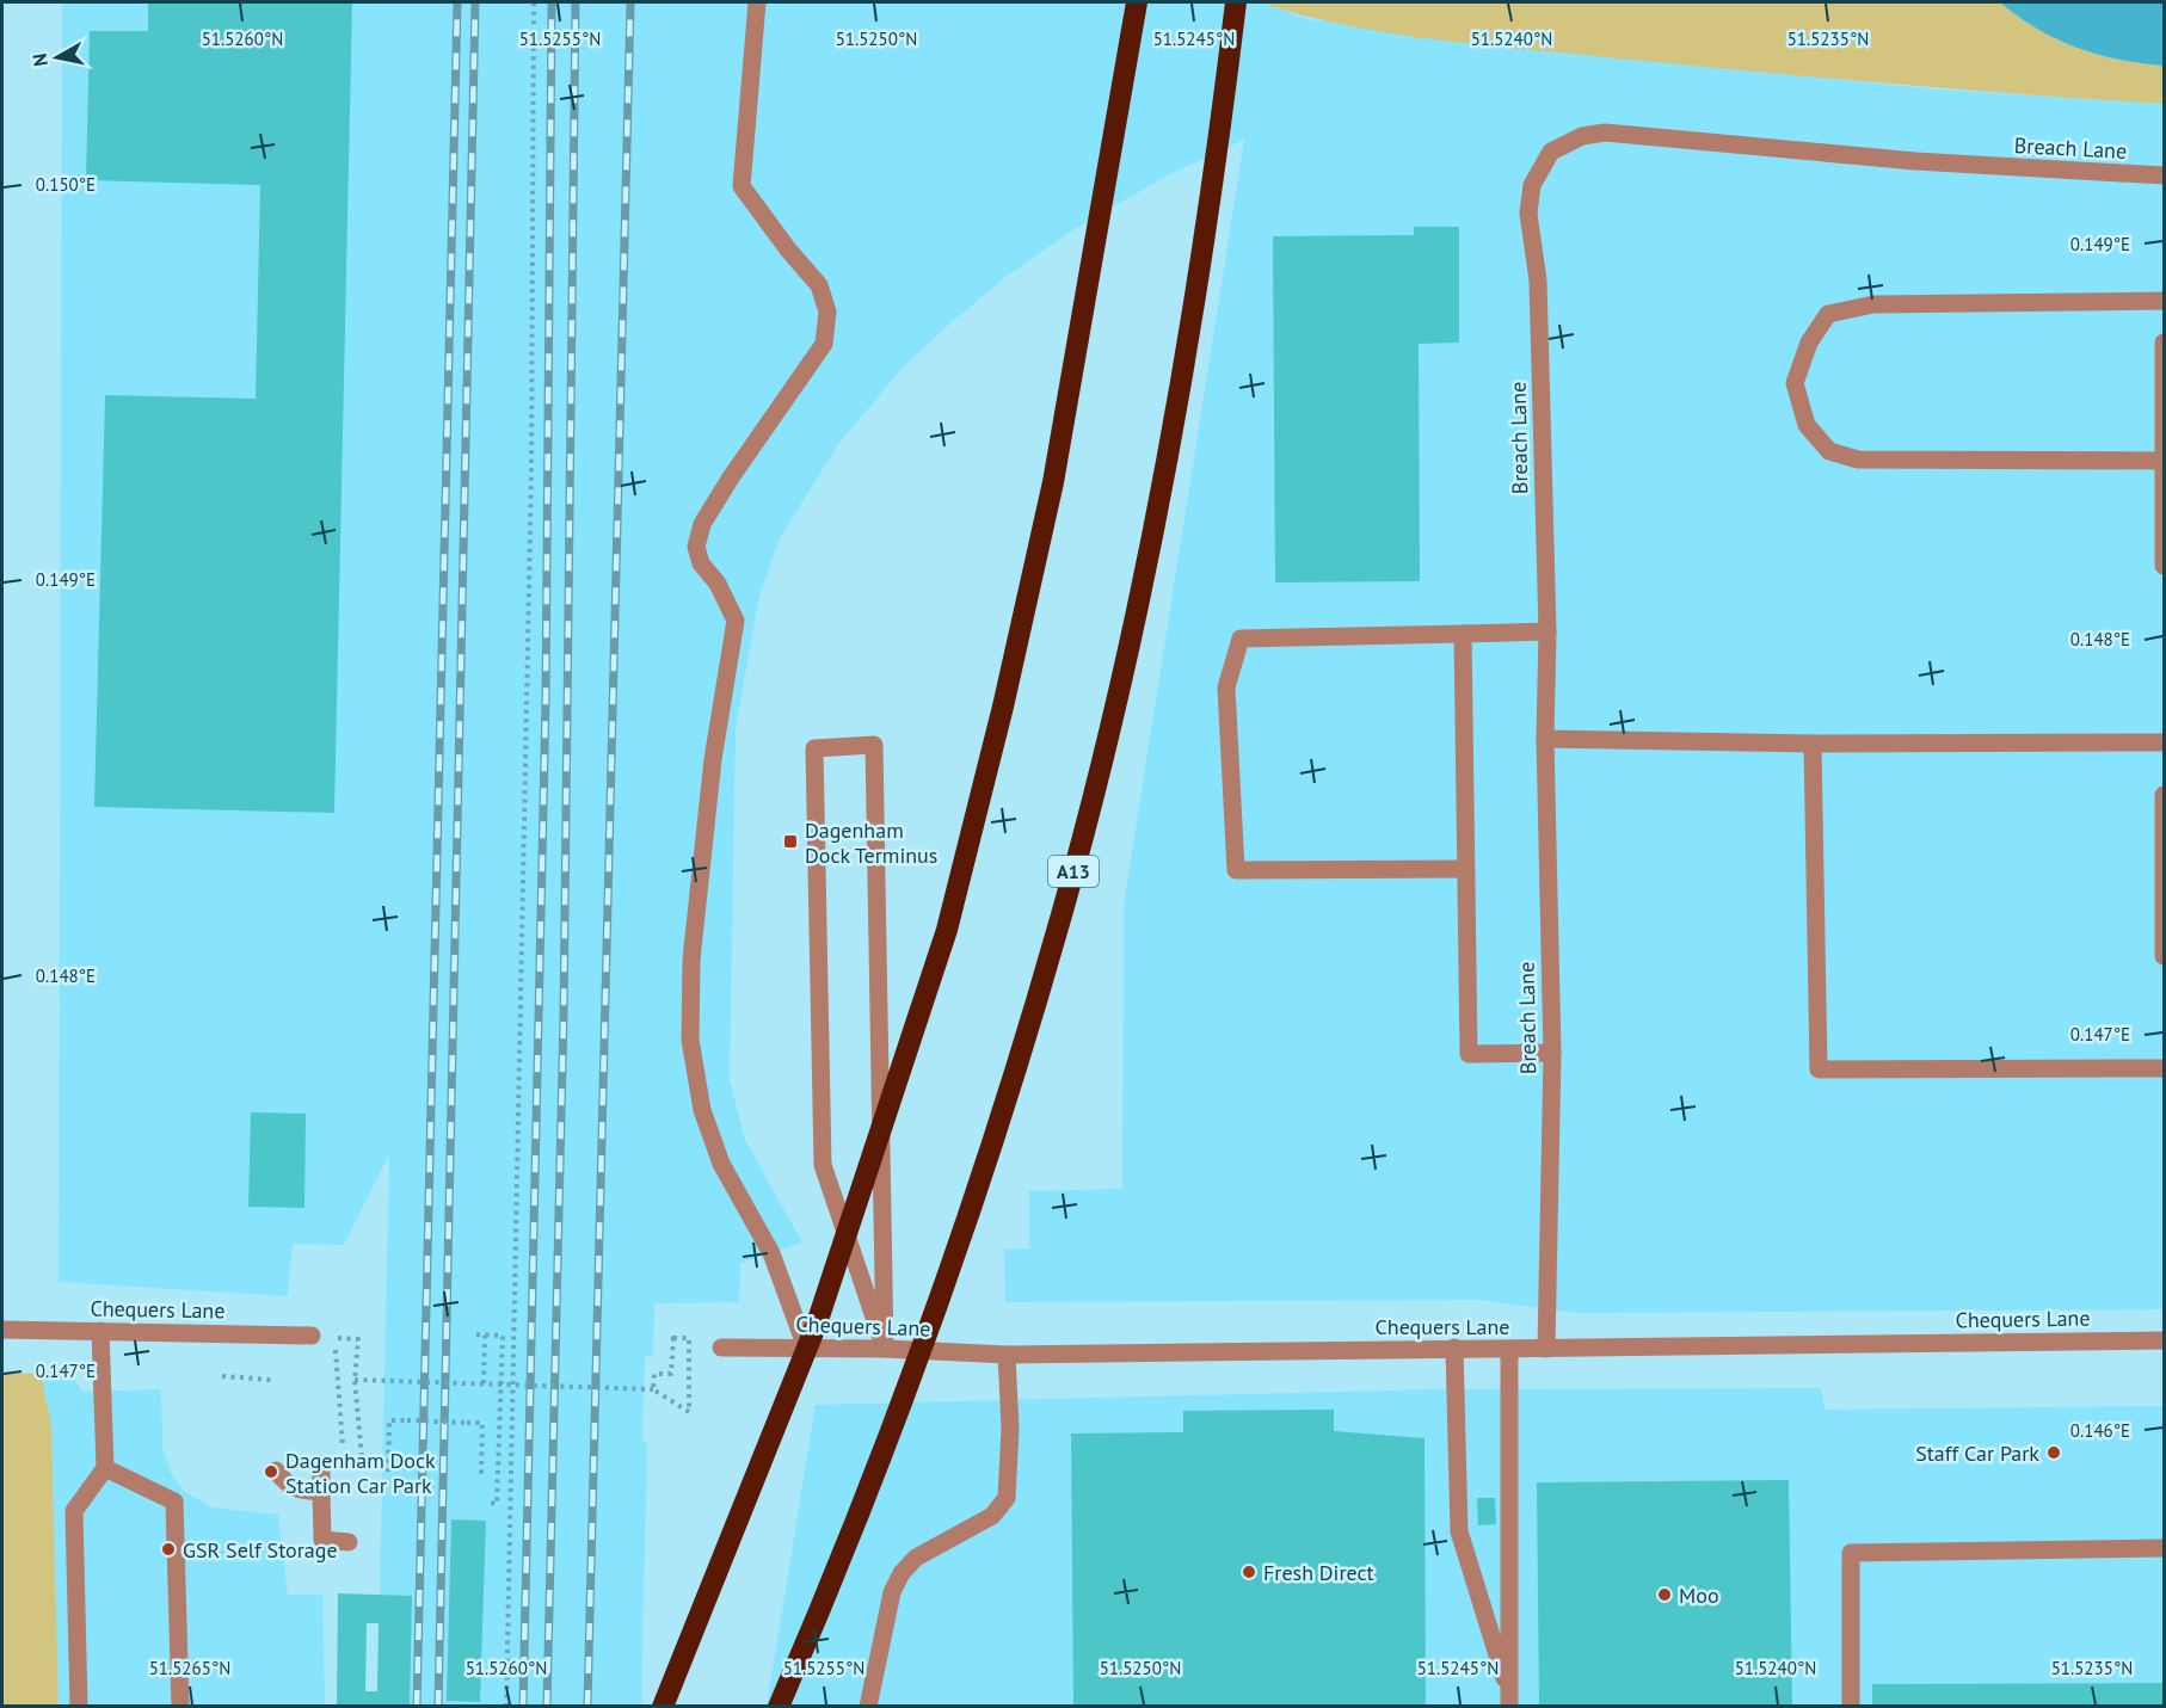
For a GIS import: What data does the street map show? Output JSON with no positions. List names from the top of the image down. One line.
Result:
{"streets":{"highway":["A13"],"street":["Breach Lane","Chequers Lane"]},"crossings":[["Breach Lane","Chequers Lane"]],"places":{"transit":["Dagenham Dock Terminus"],"other":["Staff Car Park","Dagenham Dock Station Car Park","GSR Self Storage","Fresh Direct","Moo"]},"north":"left","coordinates":["51.5260°N","51.5255°N","51.5250°N","51.5245°N","51.5240°N","51.5235°N","0.150°E","0.149°E","0.148°E","0.147°E","0.146°E","51.5265°N"]}
